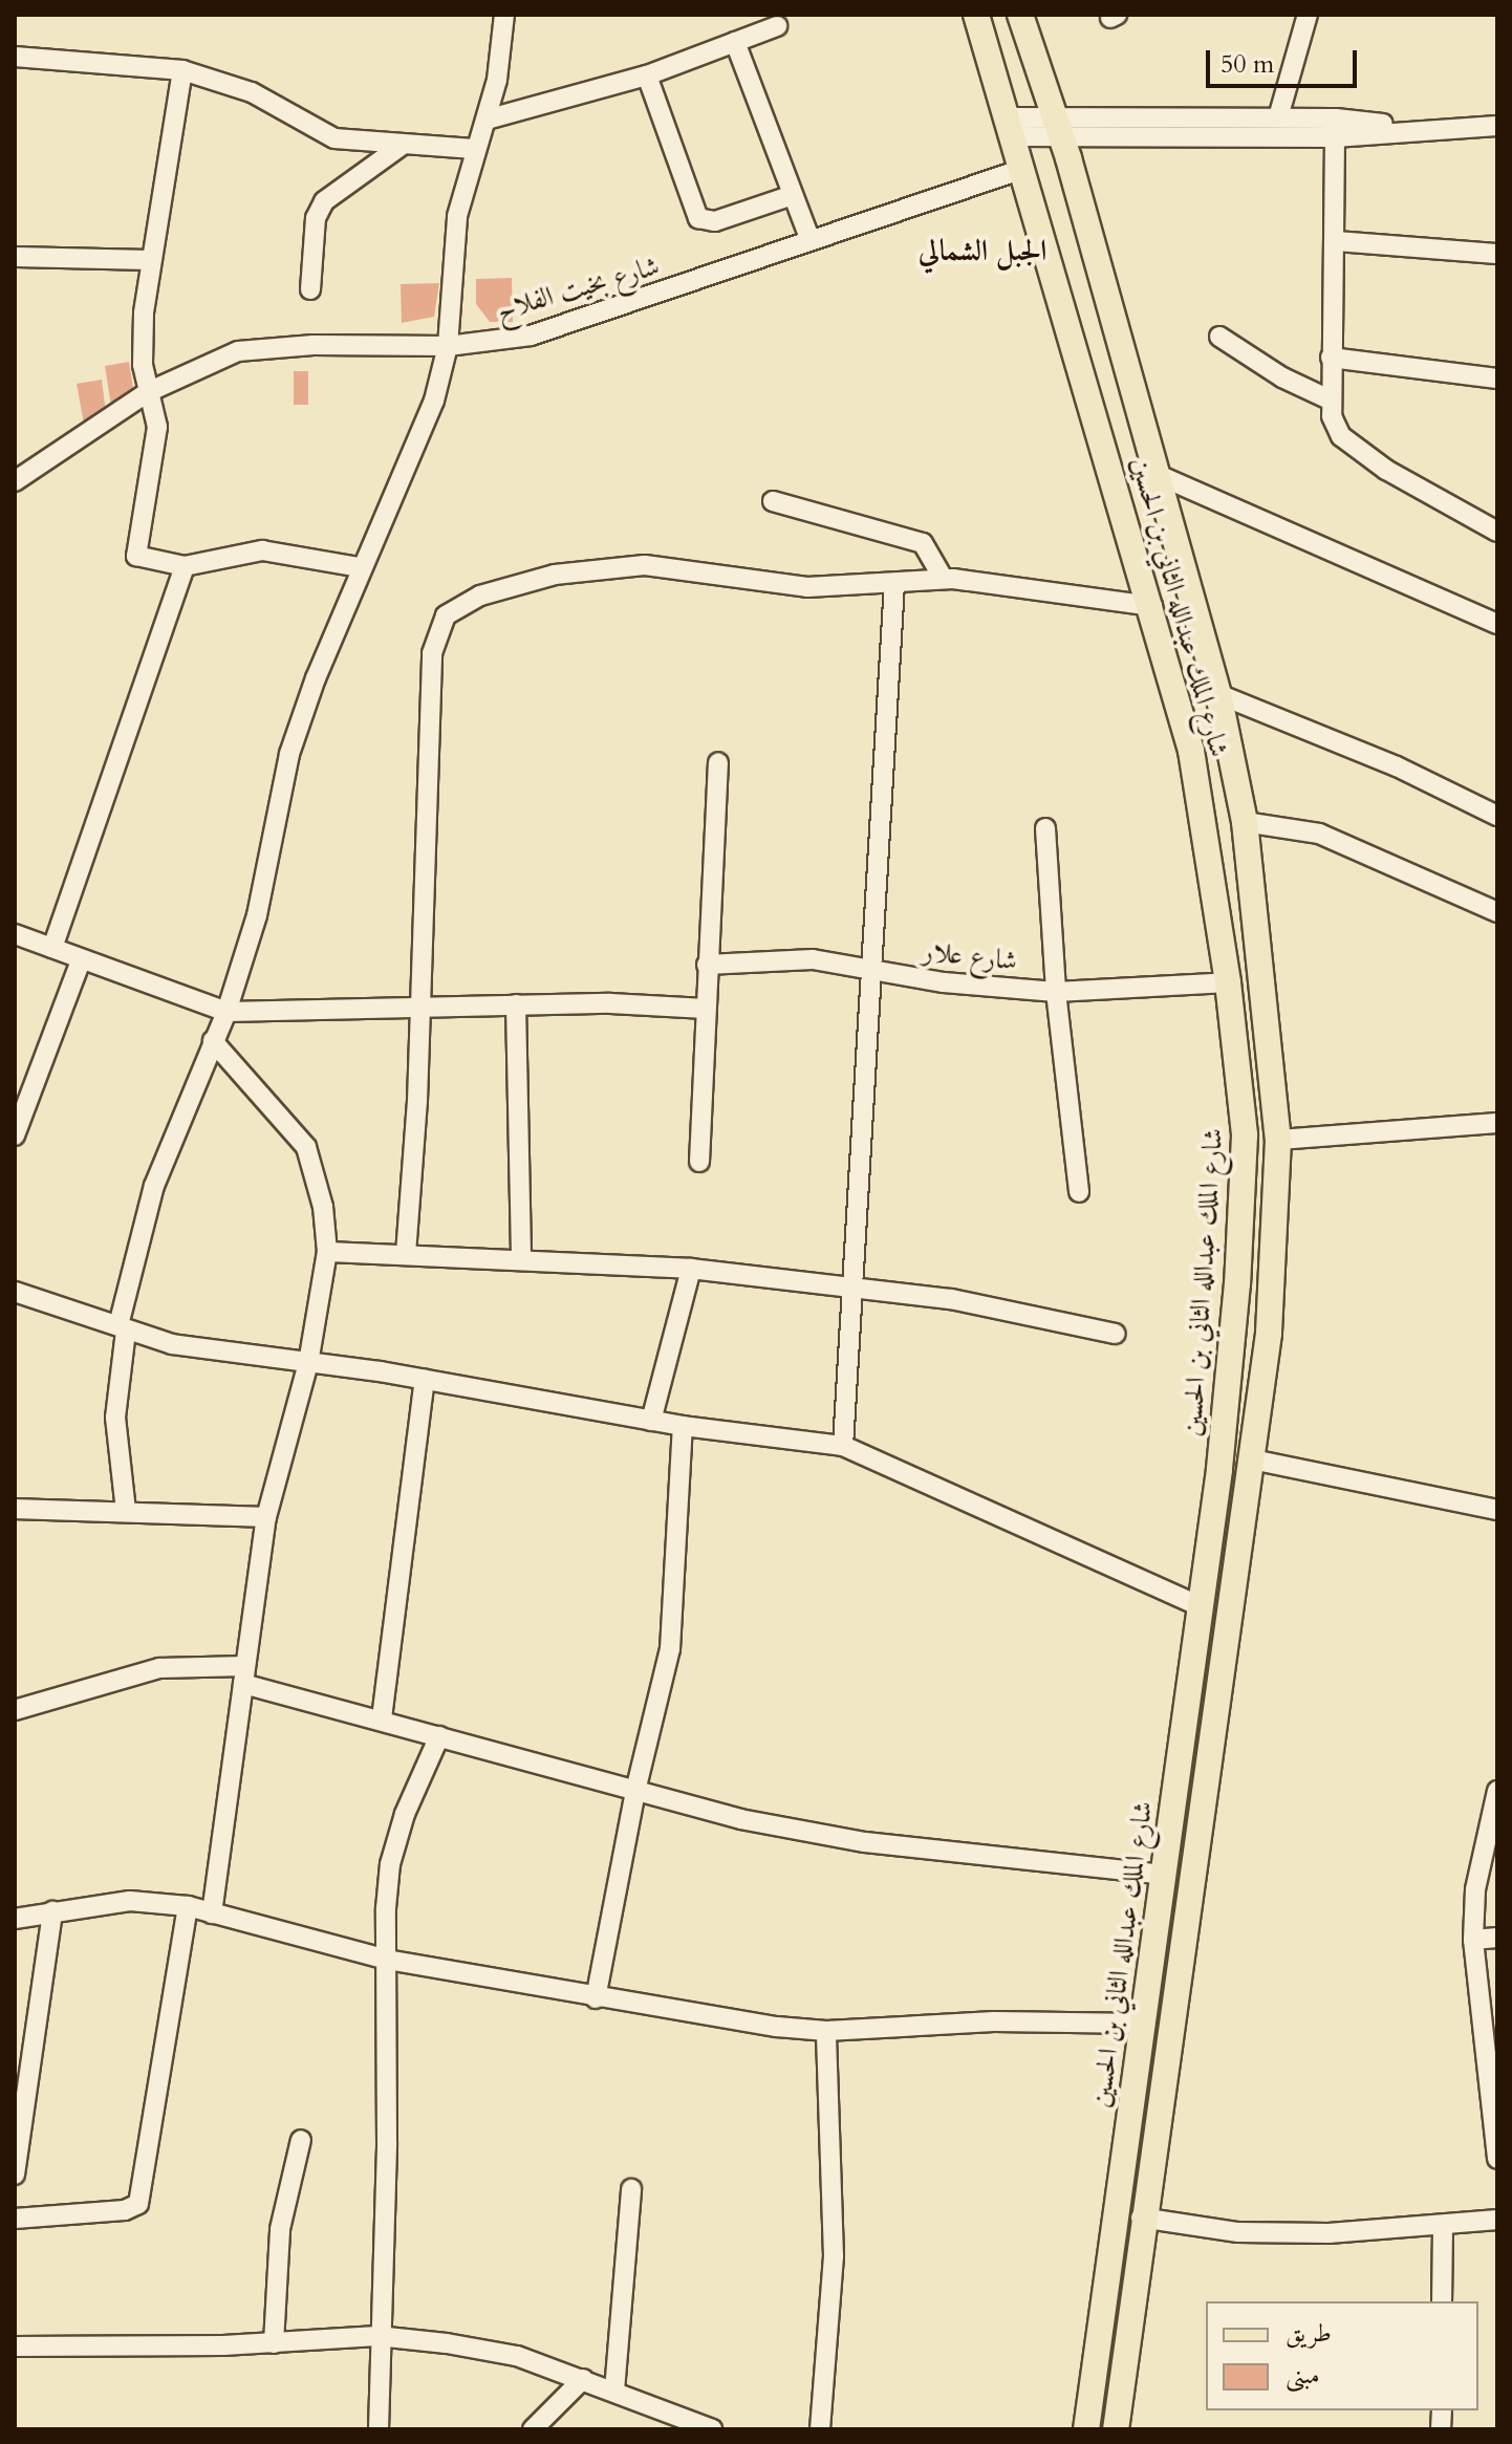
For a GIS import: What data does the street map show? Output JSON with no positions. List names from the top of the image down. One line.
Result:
{"streets":{"main road":["شارع الملك عبدالله الثاني بن الحسين"],"street":["شارع بخيت الفلاح","شارع علار"]},"crossings":[["شارع بخيت الفلاح","شارع الملك عبدالله الثاني بن الحسين"],["شارع الملك عبدالله الثاني بن الحسين","شارع علار"]],"districts":["الجبل الشمالي"],"legend":["طريق","مبنى"],"scale_bar":"50 m"}
